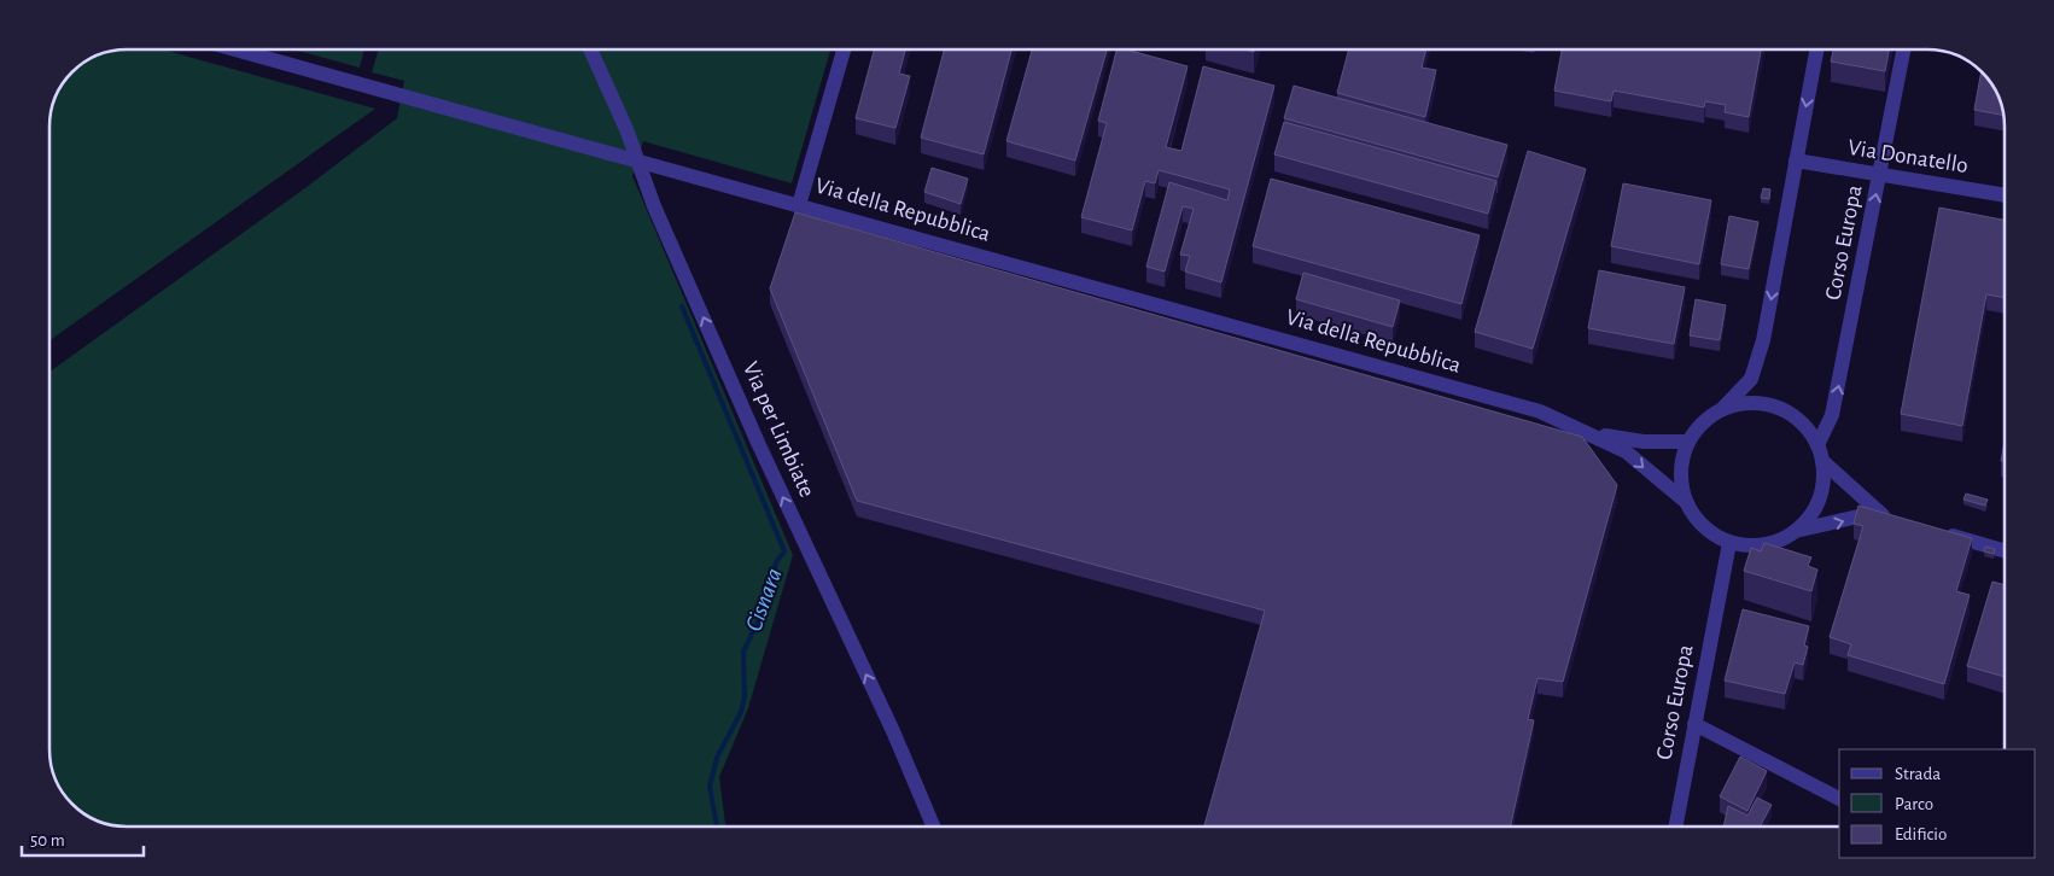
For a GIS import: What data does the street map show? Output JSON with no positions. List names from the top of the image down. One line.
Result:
{"streets":{"street":["Via Donatello","Via della Repubblica","Corso Europa","Via per Limbiate"]},"crossings":[["Via Donatello","Corso Europa"],["Via della Repubblica","Corso Europa"],["Via della Repubblica","Via per Limbiate"]],"one_way":["Via per Limbiate"],"water":["Cisnara"],"legend":["Strada","Parco","Edificio"],"scale_bar":"50 m"}
